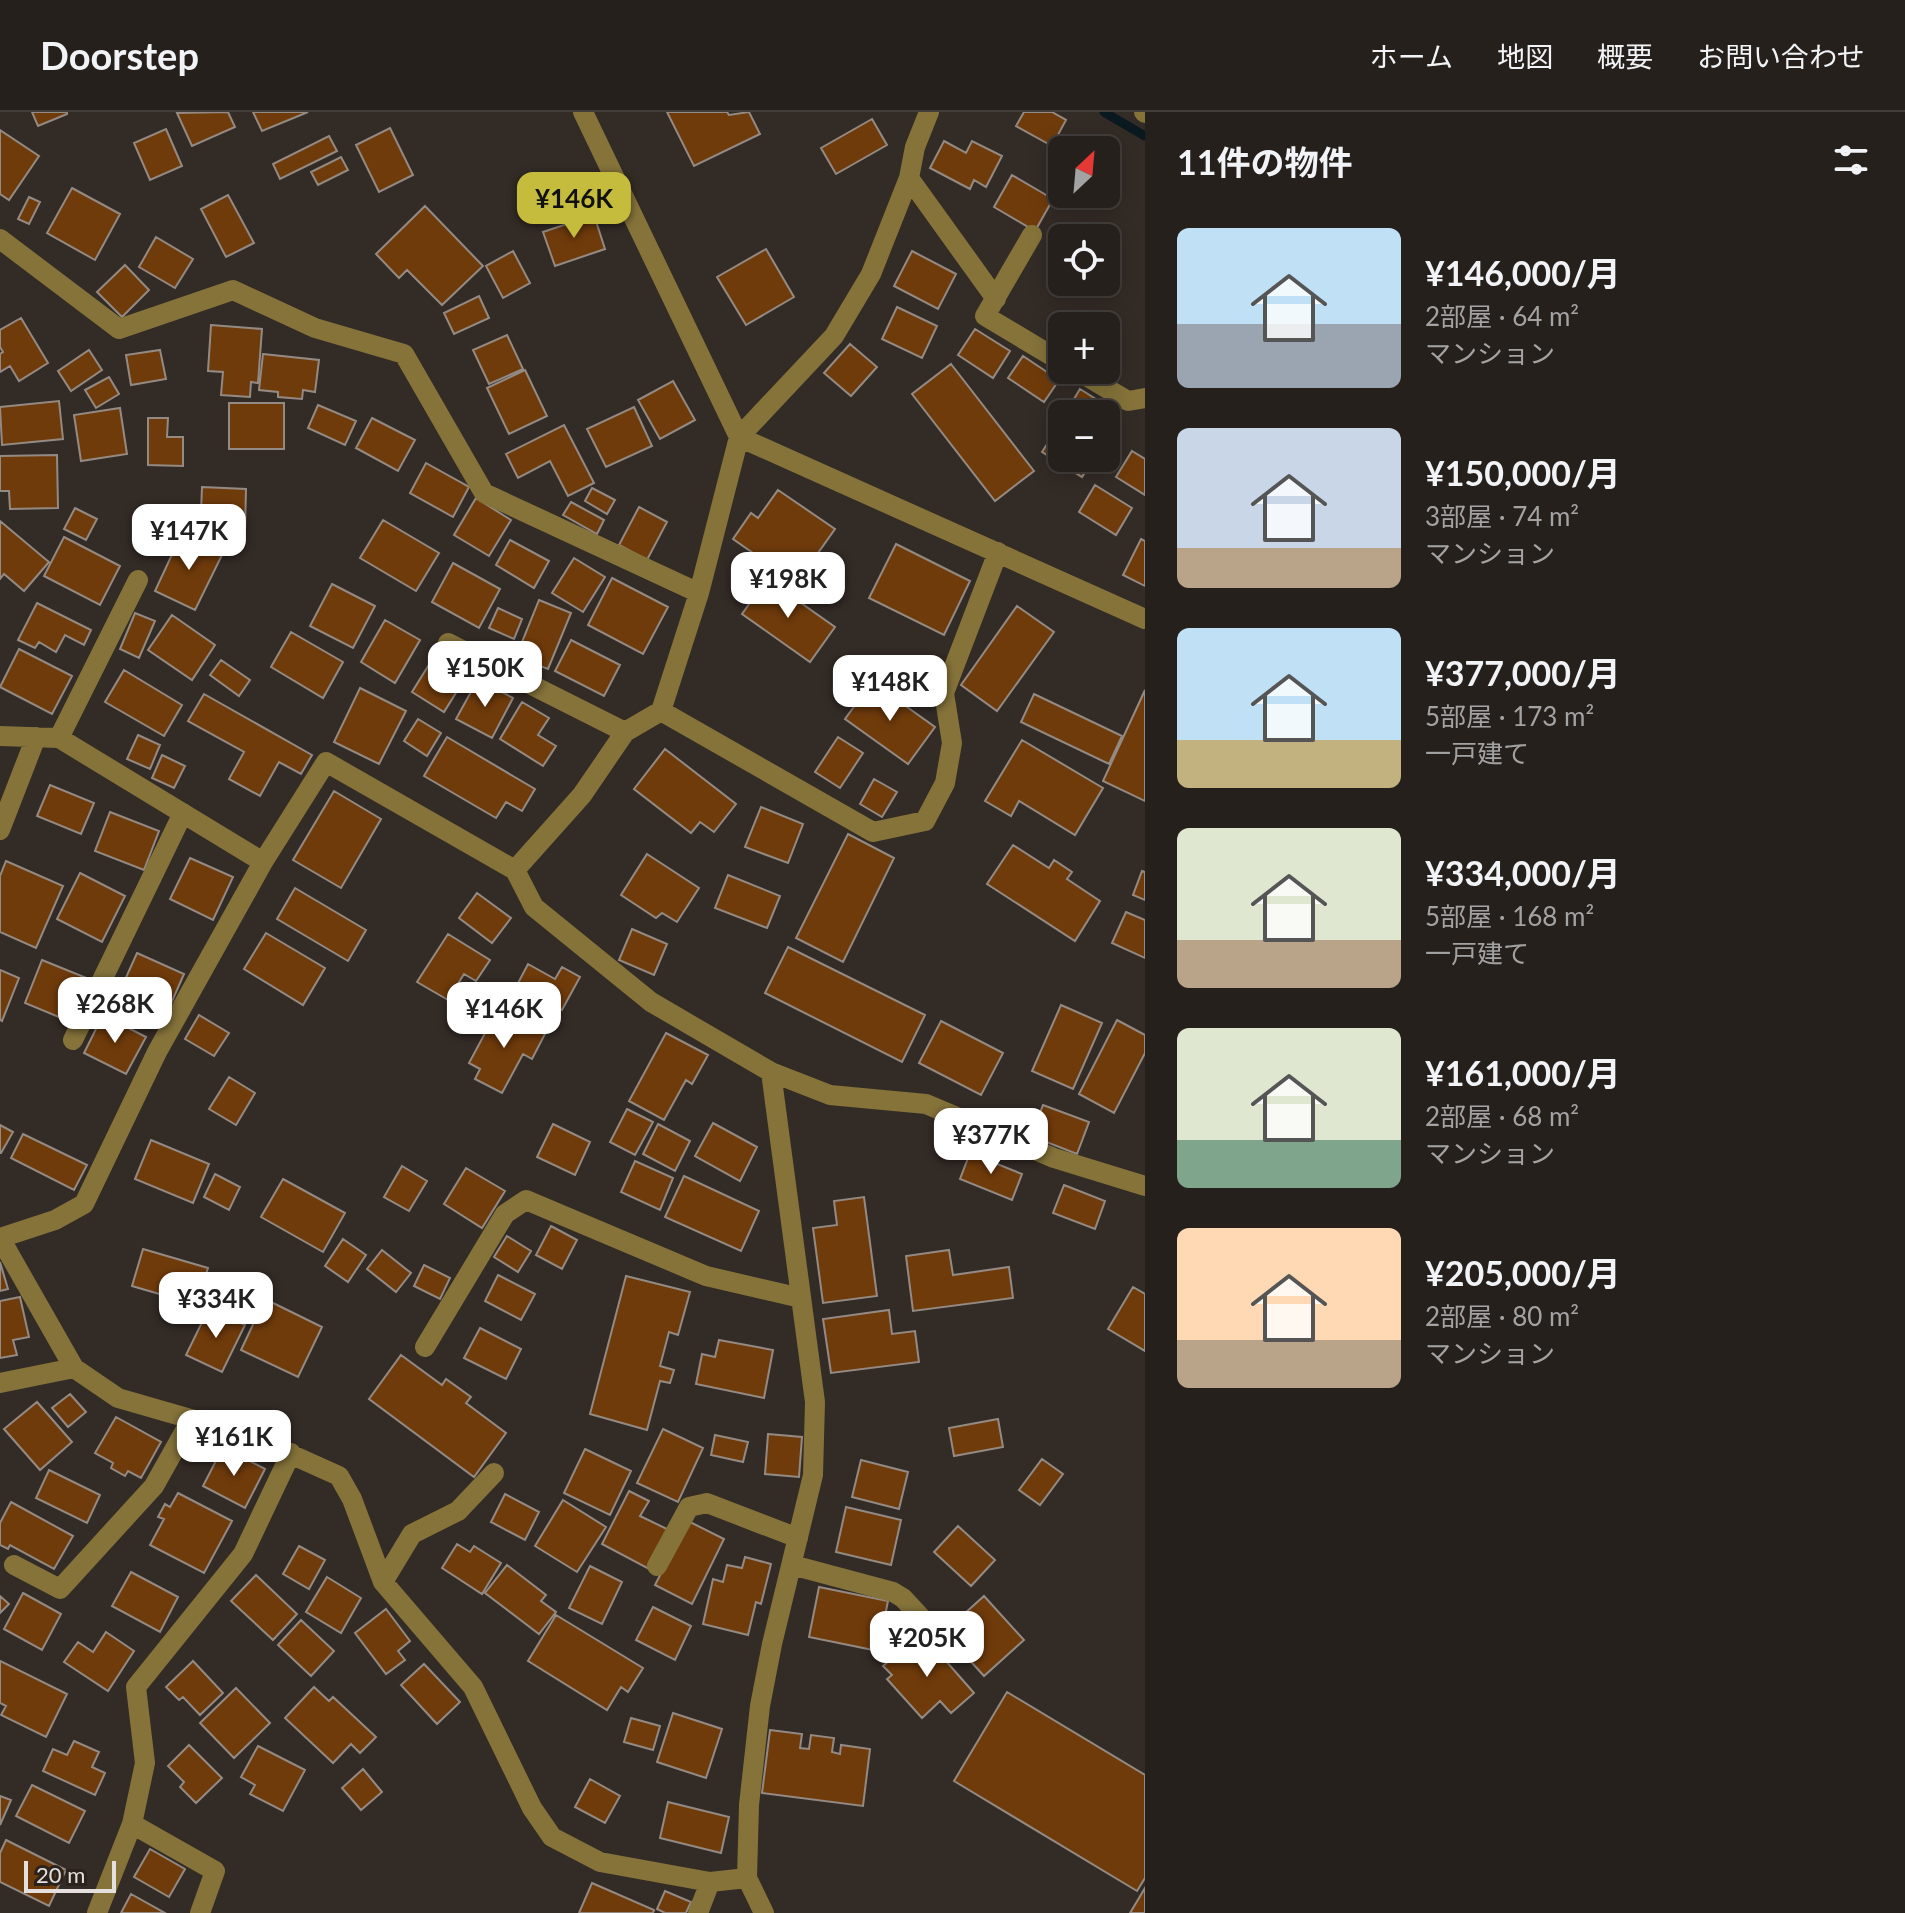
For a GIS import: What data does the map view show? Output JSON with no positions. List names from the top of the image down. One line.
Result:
{"scale_bar":"20 m","north":"top right","page":{"header":"Doorstep","nav":["ホーム","地図","概要","お問い合わせ"],"heading":"11件の物件","map_buttons":["+","−"],"price":["¥146K","¥147K","¥198K","¥150K","¥148K","¥268K","¥146K","¥377K","¥334K","¥161K","¥205K"],"list":[{"name":"¥146,000/月","note":"2部屋 · 64 m² · マンション"},{"name":"¥150,000/月","note":"3部屋 · 74 m² · マンション"},{"name":"¥377,000/月","note":"5部屋 · 173 m² · 一戸建て"},{"name":"¥334,000/月","note":"5部屋 · 168 m² · 一戸建て"},{"name":"¥161,000/月","note":"2部屋 · 68 m² · マンション"},{"name":"¥205,000/月","note":"2部屋 · 80 m² · マンション"}],"scale":"20 m"}}
